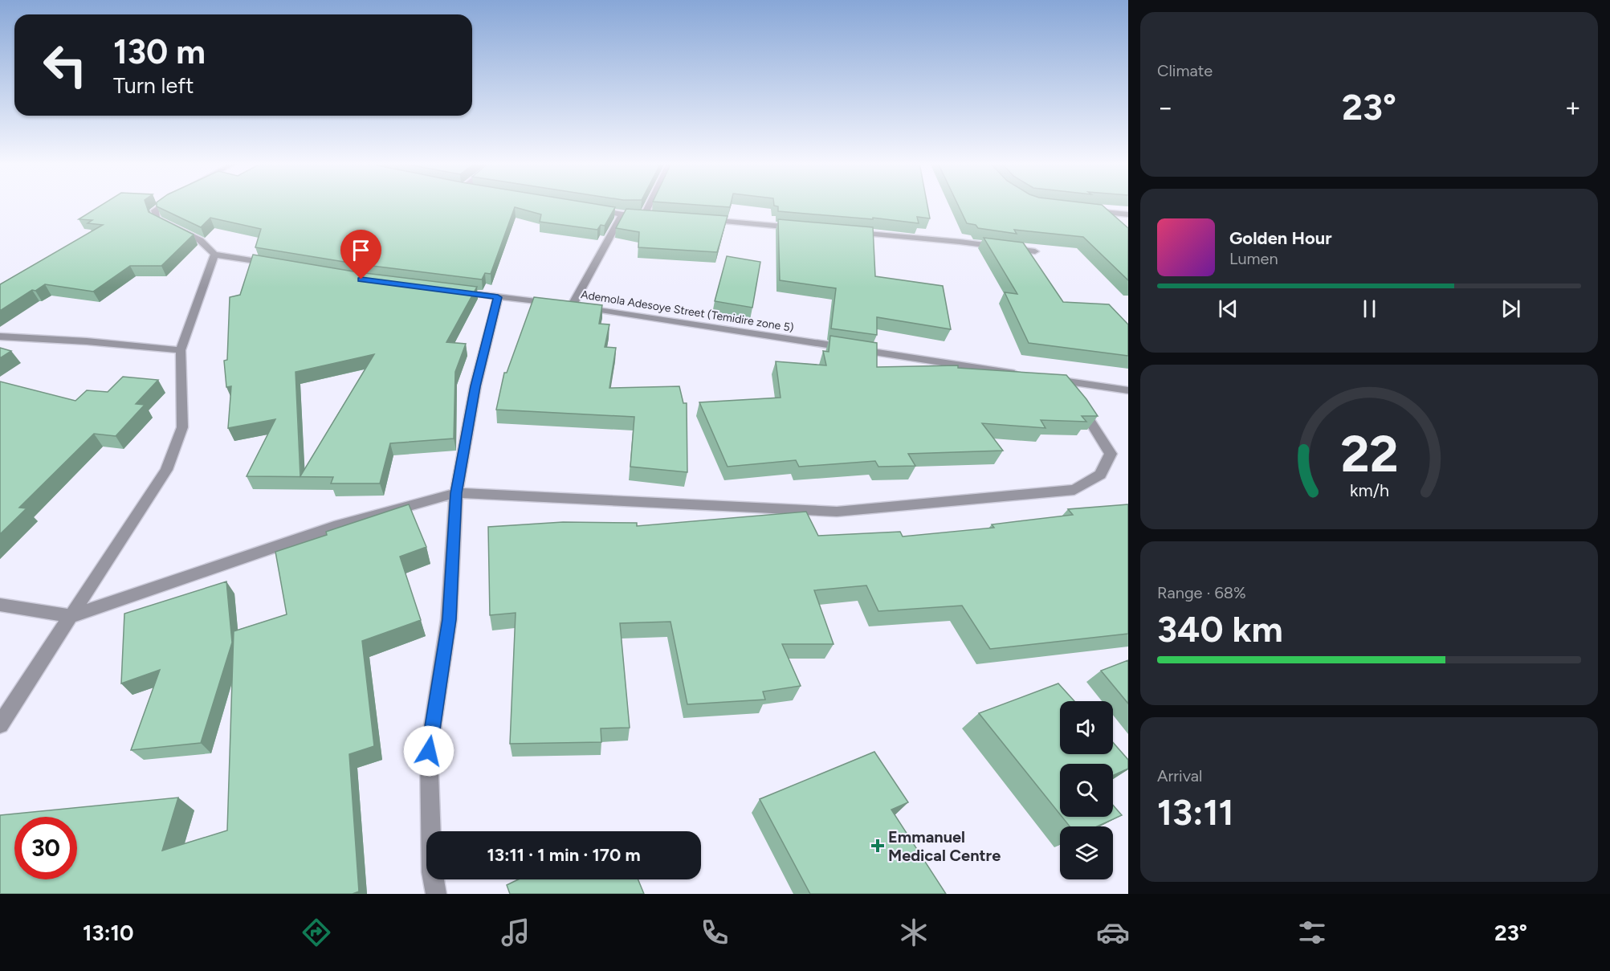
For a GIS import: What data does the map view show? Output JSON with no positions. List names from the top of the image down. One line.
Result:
{"streets":{"street":["Ademola Adesoye Street (Temidire zone 5)"]},"places":{"health":["Emmanuel Medical Centre"]},"page":{"tile":["Climate",["Range · 68%","340 km"],["Arrival","13:11"]],"turn":["130 m","Turn left"],"heat":["−","23°","+"],"song":["Golden Hour","Lumen"],"limit":"30","trip":"13:11 · 1 min · 170 m","tabs":["13:10","23°"],"gauge":["22","km/h"]}}
